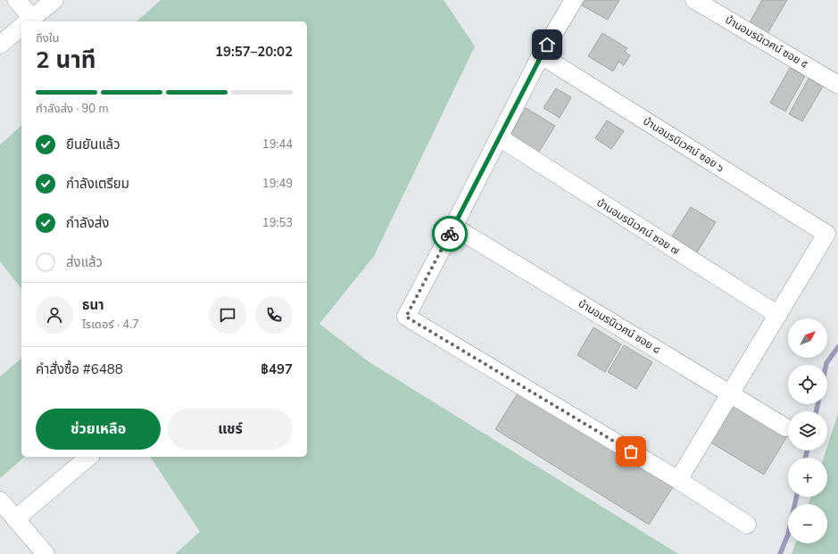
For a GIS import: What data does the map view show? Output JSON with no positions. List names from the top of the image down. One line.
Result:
{"streets":{"street":["บ้านอมรนิเวศน์ ซอย ๕","บ้านอมรนิเวศน์ ซอย ๖","บ้านอมรนิเวศน์ ซอย ๗","บ้านอมรนิเวศน์ ซอย ๘"]},"crossings":[["บ้านอมรนิเวศน์ ซอย ๖","บ้านอมรนิเวศน์ ซอย ๗"]],"north":"top right","page":{"heading":["2 นาที","ถึงใน","19:57–20:02"],"panel":["ธนา","ไรเดอร์ · 4.7","คำสั่งซื้อ #6488","฿497"],"bar":"กำลังส่ง · 90 m","list":[["ยืนยันแล้ว","19:44"],["กำลังเตรียม","19:49"],["กำลังส่ง","19:53"],"ส่งแล้ว"],"map_buttons":["+","−"],"buttons":["ช่วยเหลือ","แชร์"]}}
